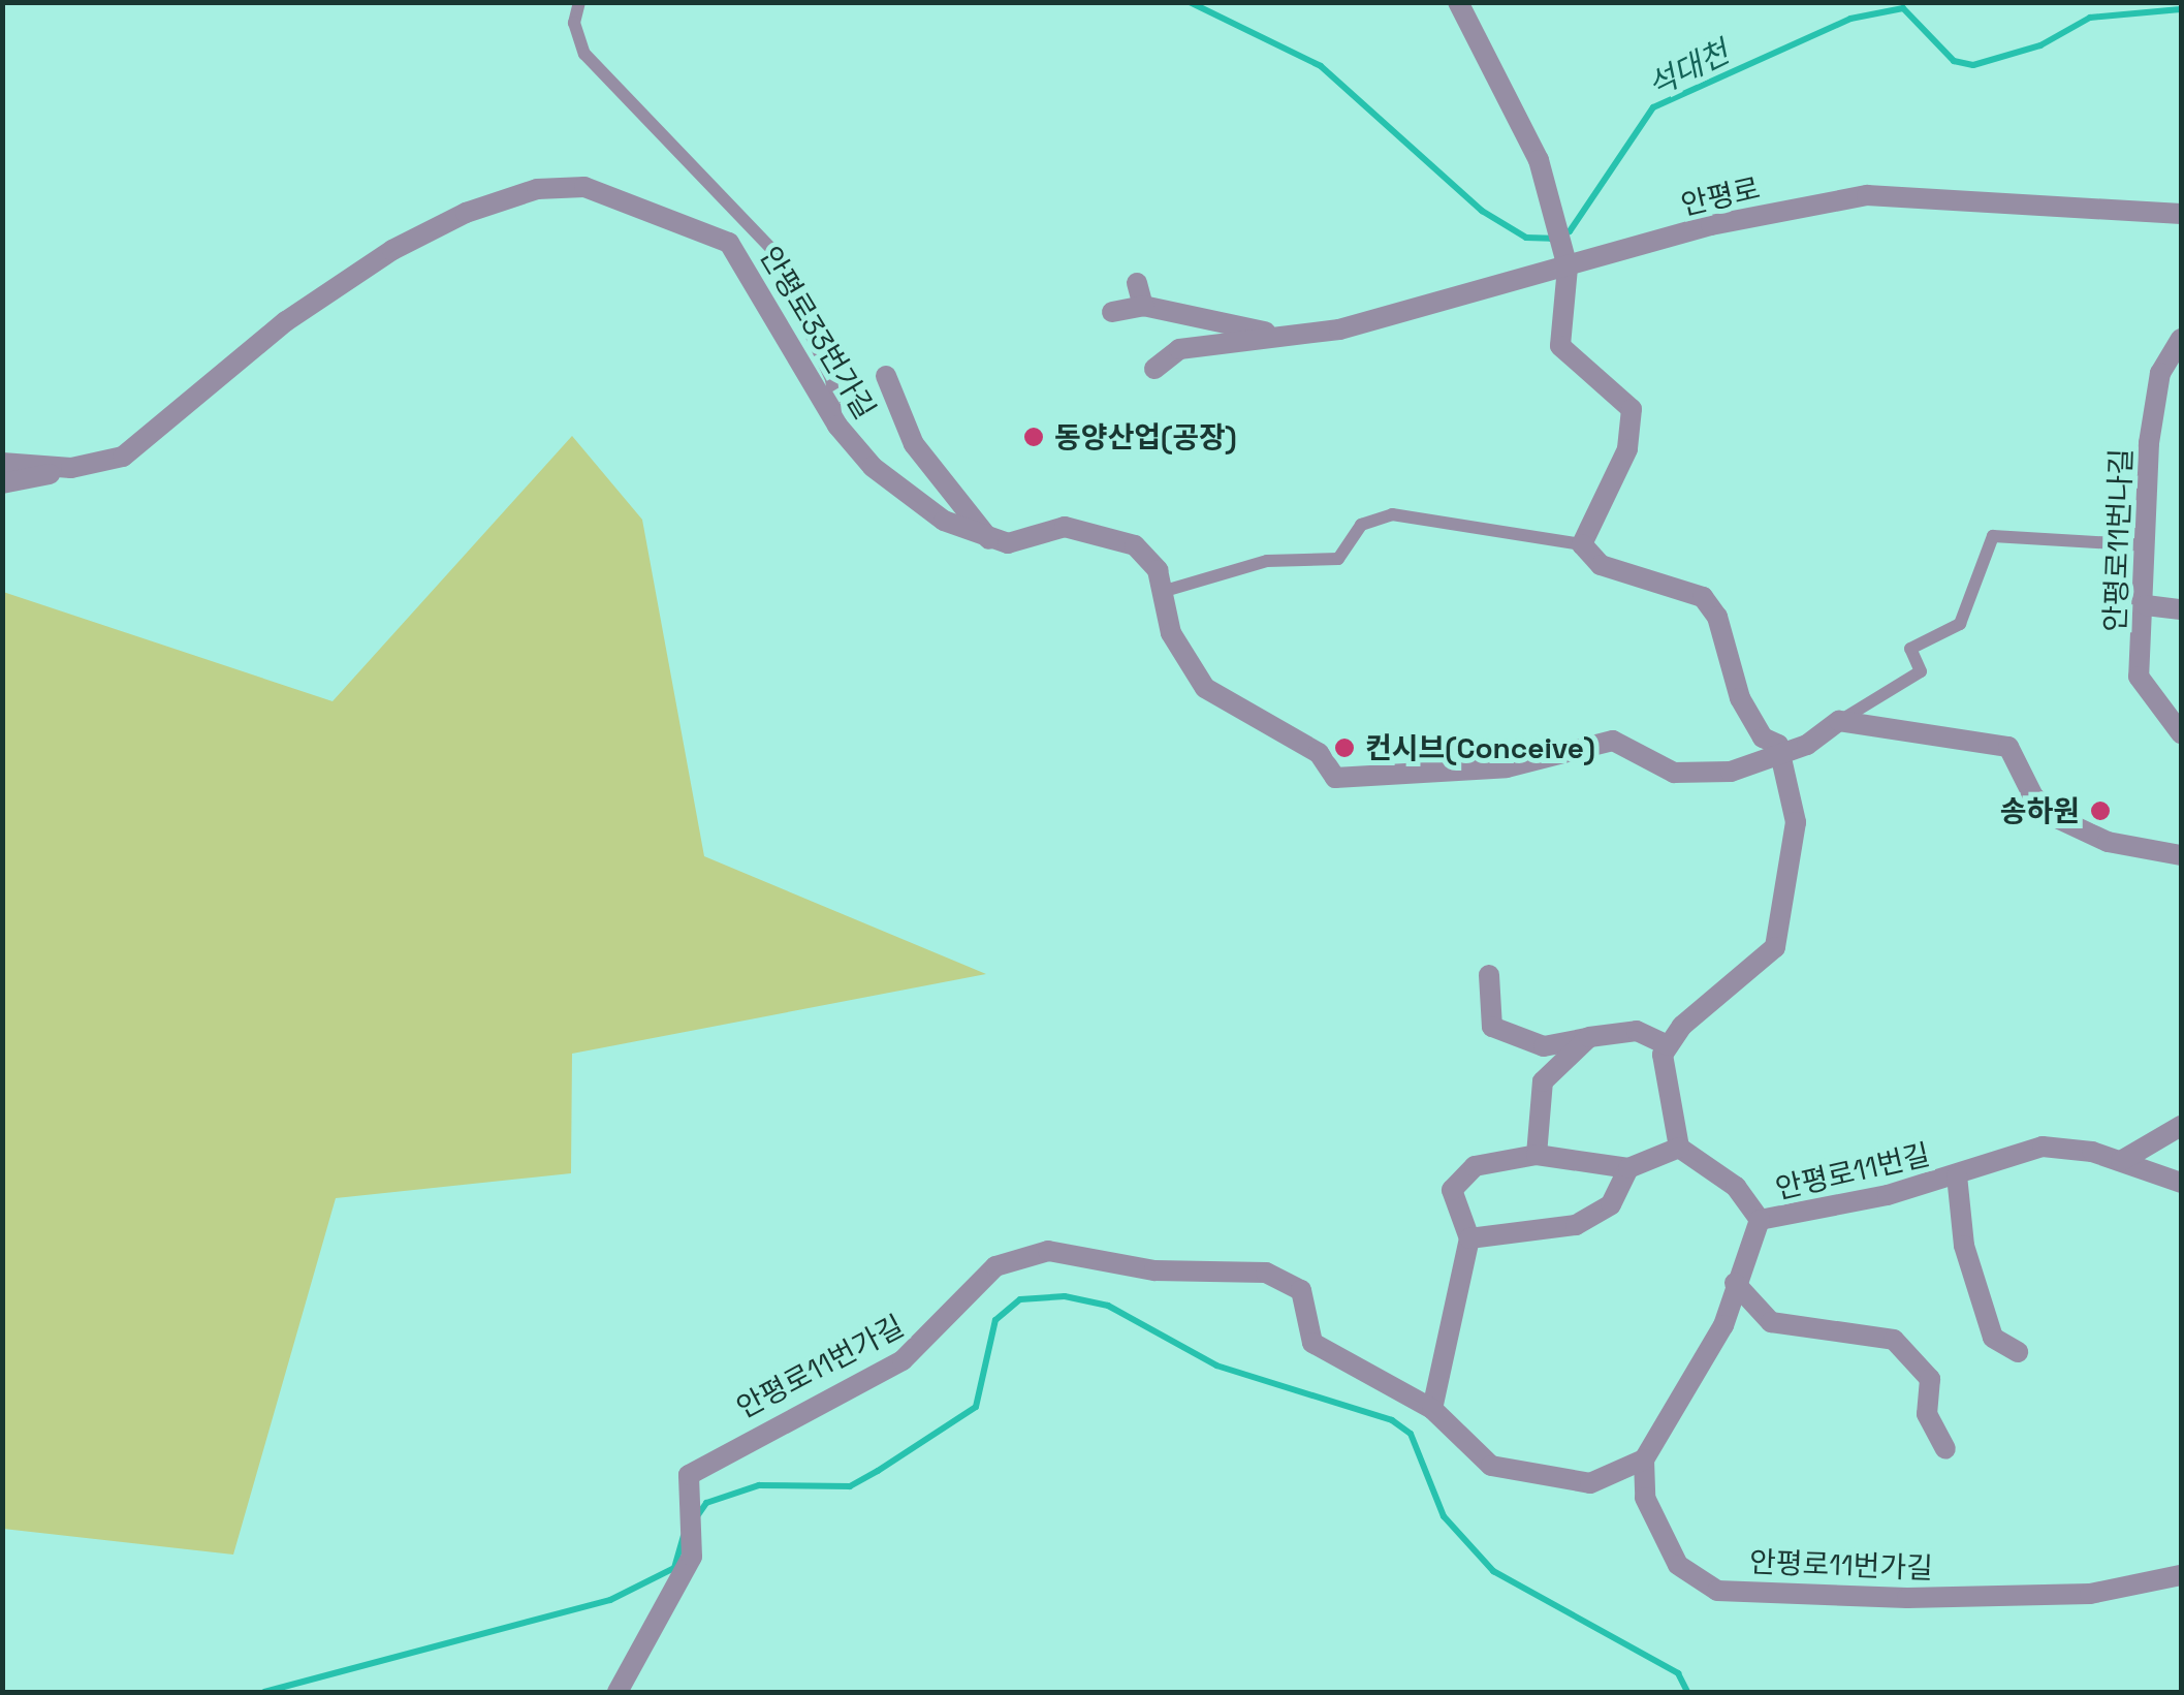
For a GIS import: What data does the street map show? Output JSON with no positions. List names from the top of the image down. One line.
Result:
{"streets":{"street":["안평로","안평로33번가길","안평로11번나길","안평로11번길","안평로11번가길"]},"crossings":[["안평로11번길","안평로11번가길"]],"water":["석대천"],"places":["동양산업(공장)","컨시브(Conceive)","송하원"]}
